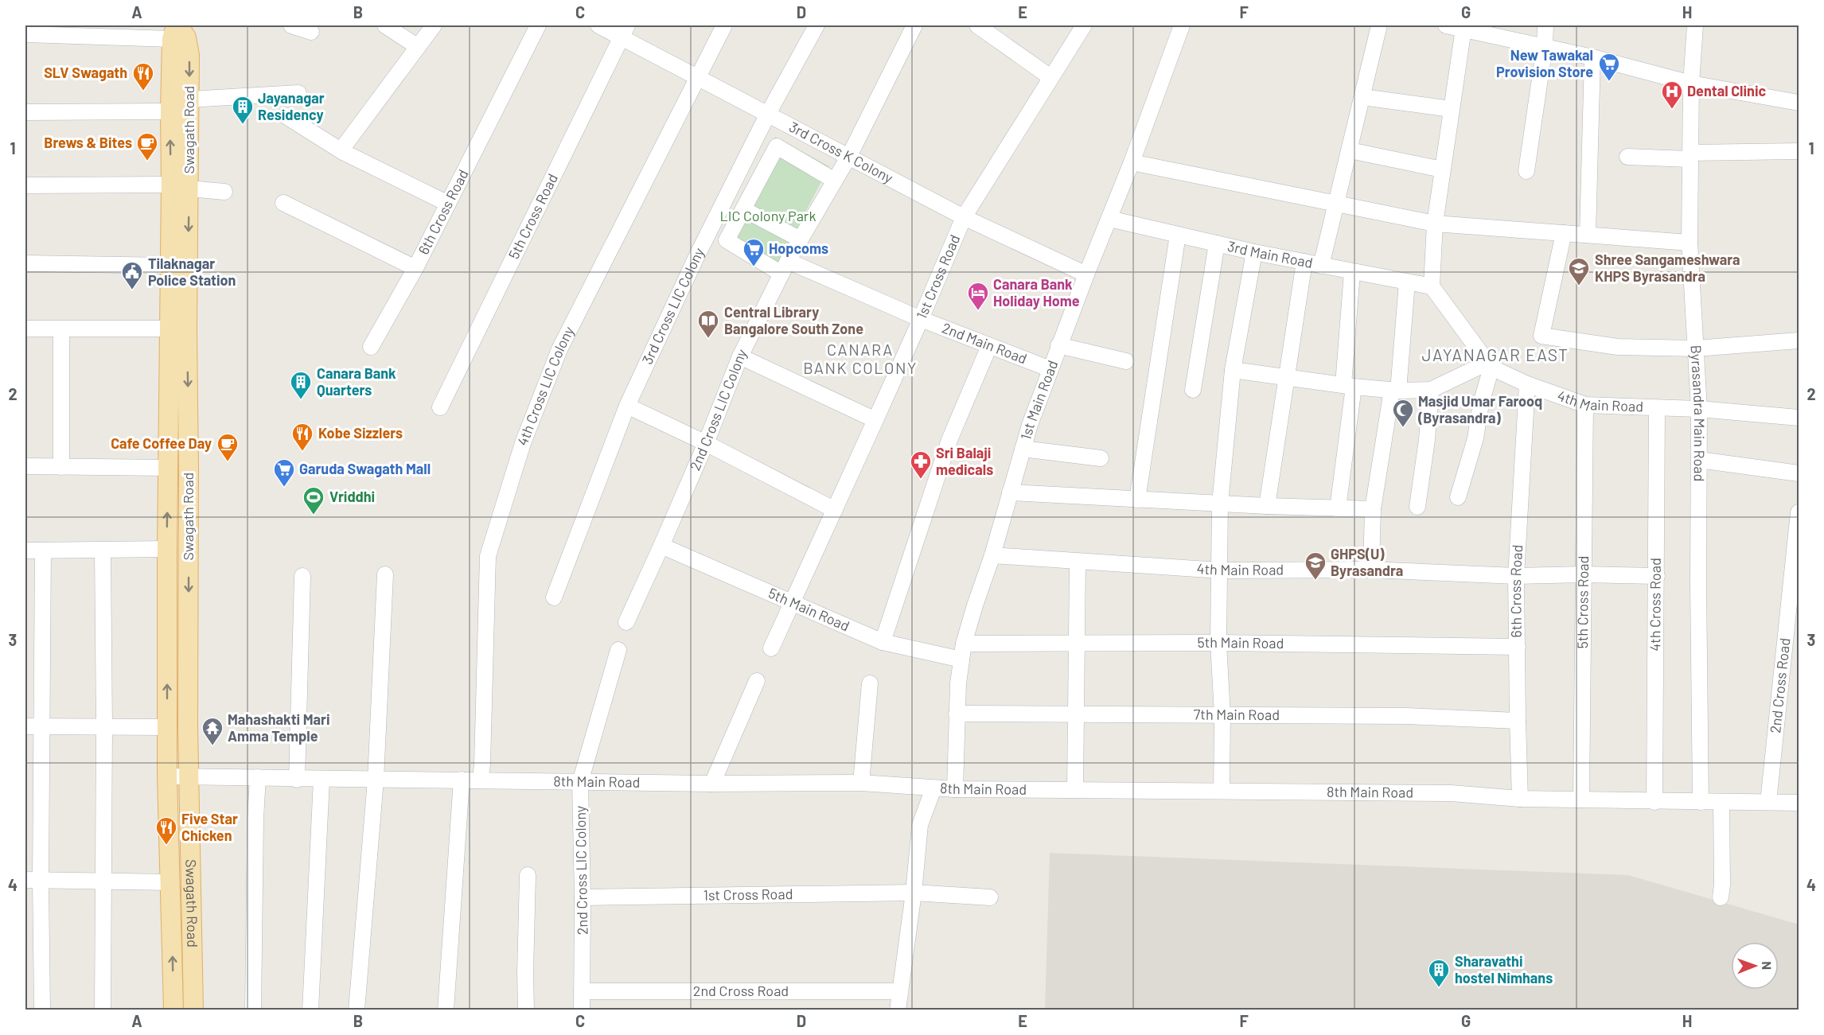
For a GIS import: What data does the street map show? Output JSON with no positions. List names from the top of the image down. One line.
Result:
{"streets":{"main road":["Swagath Road"],"street":["3rd Cross K Colony","6th Cross Road","5th Cross Road","3rd Main Road","1st Cross Road","3rd Cross LIC Colony","2nd Main Road","4th Cross LIC Colony","1st Main Road","4th Main Road","2nd Cross LIC Colony","Byrasandra Main Road","4th Cross Road","5th Main Road","2nd Cross Road","7th Main Road","8th Main Road"]},"crossings":[["Swagath Road","8th Main Road"],["3rd Cross K Colony","5th Cross Road"],["3rd Cross K Colony","1st Cross Road"],["3rd Cross K Colony","3rd Cross LIC Colony"],["3rd Cross K Colony","4th Cross LIC Colony"],["3rd Cross K Colony","1st Main Road"],["3rd Cross K Colony","2nd Cross LIC Colony"],["6th Cross Road","4th Main Road"],["6th Cross Road","5th Main Road"],["6th Cross Road","7th Main Road"],["6th Cross Road","8th Main Road"],["5th Cross Road","4th Main Road"],["5th Cross Road","8th Main Road"],["3rd Main Road","1st Main Road"],["3rd Main Road","4th Main Road"],["1st Cross Road","2nd Main Road"],["1st Cross Road","2nd Cross LIC Colony"],["1st Cross Road","5th Main Road"],["2nd Main Road","1st Main Road"],["2nd Main Road","2nd Cross LIC Colony"],["4th Cross LIC Colony","8th Main Road"],["1st Main Road","4th Main Road"],["1st Main Road","5th Main Road"],["1st Main Road","7th Main Road"],["1st Main Road","8th Main Road"],["4th Main Road","Byrasandra Main Road"],["4th Main Road","4th Cross Road"],["2nd Cross LIC Colony","5th Main Road"],["2nd Cross LIC Colony","2nd Cross Road"],["2nd Cross LIC Colony","8th Main Road"],["Byrasandra Main Road","8th Main Road"],["4th Cross Road","8th Main Road"],["2nd Cross Road","8th Main Road"]],"districts":["CANARA BANK COLONY","JAYANAGAR EAST"],"parks":["LIC Colony Park"],"places":{"supermarket":["New Tawakal Provision Store","Hopcoms","Garuda Swagath Mall"],"restaurant":["SLV Swagath","Kobe Sizzlers","Five Star Chicken"],"hospital":["Dental Clinic"],"building":["Jayanagar Residency","Canara Bank Quarters","Sharavathi hostel Nimhans"],"cafe":["Brews & Bites","Cafe Coffee Day"],"school or university":["Shree Sangameshwara KHPS Byrasandra","GHPS(U) Byrasandra"],"public building":["Tilaknagar Police Station"],"hotel":["Canara Bank Holiday Home"],"library":["Central Library Bangalore South Zone"],"mosque":["Masjid Umar Farooq (Byrasandra)"],"pharmacy":["Sri Balaji medicals"],"sports":["Vriddhi"],"temple":["Mahashakti Mari Amma Temple"]},"north":"right","grid":{"columns":["A","B","C","D","E","F","G","H"],"rows":["1","2","3","4"]}}
